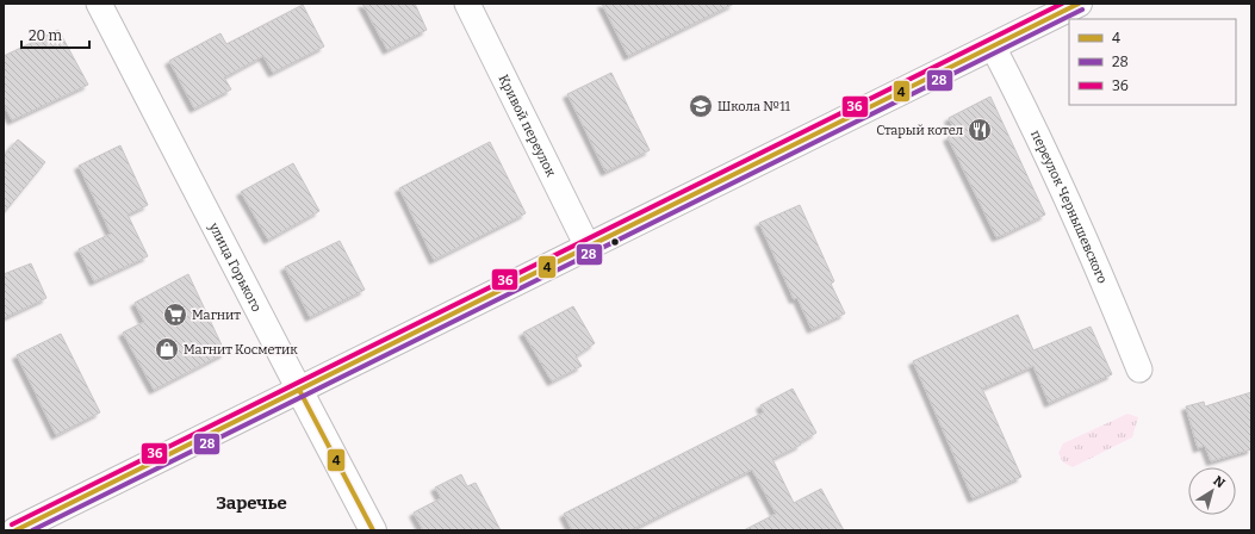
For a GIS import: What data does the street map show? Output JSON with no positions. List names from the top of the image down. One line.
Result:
{"streets":{"main road":["улица Горького"],"street":["Кривой переулок","переулок Чернышевского"]},"districts":["Заречье"],"places":{"school or university":["Школа №11"],"restaurant":["Старый котел"],"supermarket":["Магнит"],"shop":["Магнит Косметик"]},"lines":["transit line 4","transit line 36","transit line 28"],"legend":["4","28","36"],"scale_bar":"20 m","north":"top right"}
